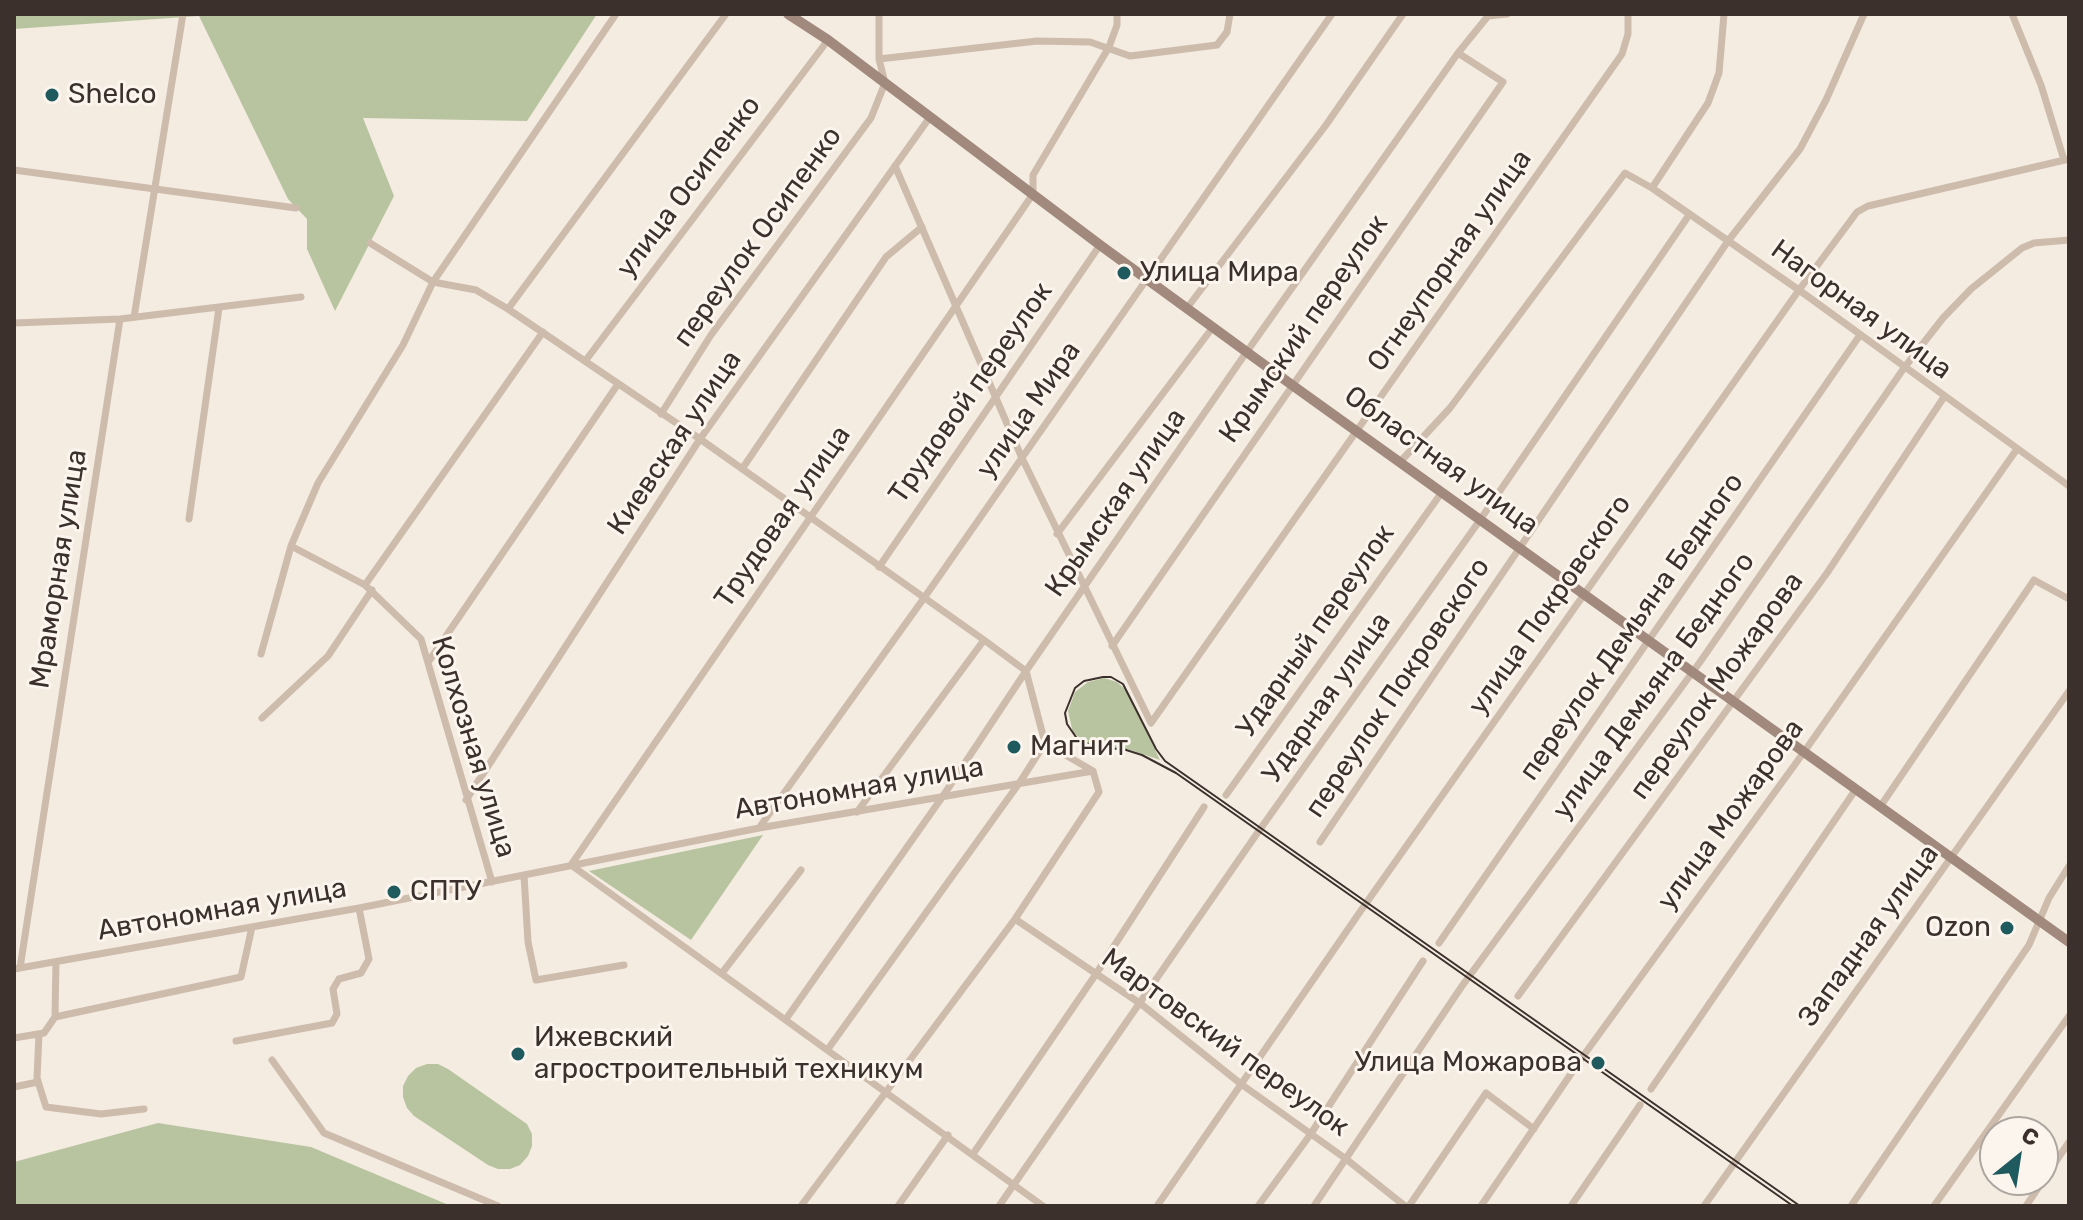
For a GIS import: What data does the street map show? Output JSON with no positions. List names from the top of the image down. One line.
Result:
{"streets":{"main road":["Областная улица"],"street":["улица Осипенко","переулок Осипенко","Огнеупорная улица","Нагорная улица","Крымский переулок","Трудовой переулок","улица Мира","Киевская улица","Крымская улица","Трудовая улица","Мраморная улица","улица Покровского","переулок Демьяна Бедного","Ударный переулок","улица Демьяна Бедного","переулок Можарова","переулок Покровского","Ударная улица","Колхозная улица","Автономная улица","улица Можарова","Западная улица","Мартовский переулок"]},"crossings":[["улица Осипенко","Областная улица"],["переулок Осипенко","Областная улица"],["Огнеупорная улица","Крымский переулок"],["Огнеупорная улица","Областная улица"],["Нагорная улица","Областная улица"],["Нагорная улица","улица Покровского"],["Нагорная улица","переулок Демьяна Бедного"],["Нагорная улица","улица Демьяна Бедного"],["Нагорная улица","переулок Можарова"],["Нагорная улица","переулок Покровского"],["Нагорная улица","Ударная улица"],["Нагорная улица","улица Можарова"],["Крымский переулок","Областная улица"],["Крымский переулок","Крымская улица"],["Трудовой переулок","Областная улица"],["улица Мира","Областная улица"],["улица Мира","Автономная улица"],["Киевская улица","Областная улица"],["Киевская улица","Колхозная улица"],["Областная улица","Крымская улица"],["Областная улица","Трудовая улица"],["Областная улица","улица Покровского"],["Областная улица","переулок Демьяна Бедного"],["Областная улица","Ударный переулок"],["Областная улица","улица Демьяна Бедного"],["Областная улица","переулок Можарова"],["Областная улица","переулок Покровского"],["Областная улица","Ударная улица"],["Областная улица","улица Можарова"],["Областная улица","Западная улица"],["Крымская улица","Автономная улица"],["Трудовая улица","Автономная улица"],["Мраморная улица","Автономная улица"],["улица Покровского","Мартовский переулок"],["улица Демьяна Бедного","Мартовский переулок"],["Ударная улица","Мартовский переулок"],["Колхозная улица","Автономная улица"],["улица Можарова","Мартовский переулок"]],"places":["Shelco","Улица Мира","Магнит","СПТУ","Ozon","Ижевский агростроительный техникум","Улица Можарова"],"north":"top right"}
